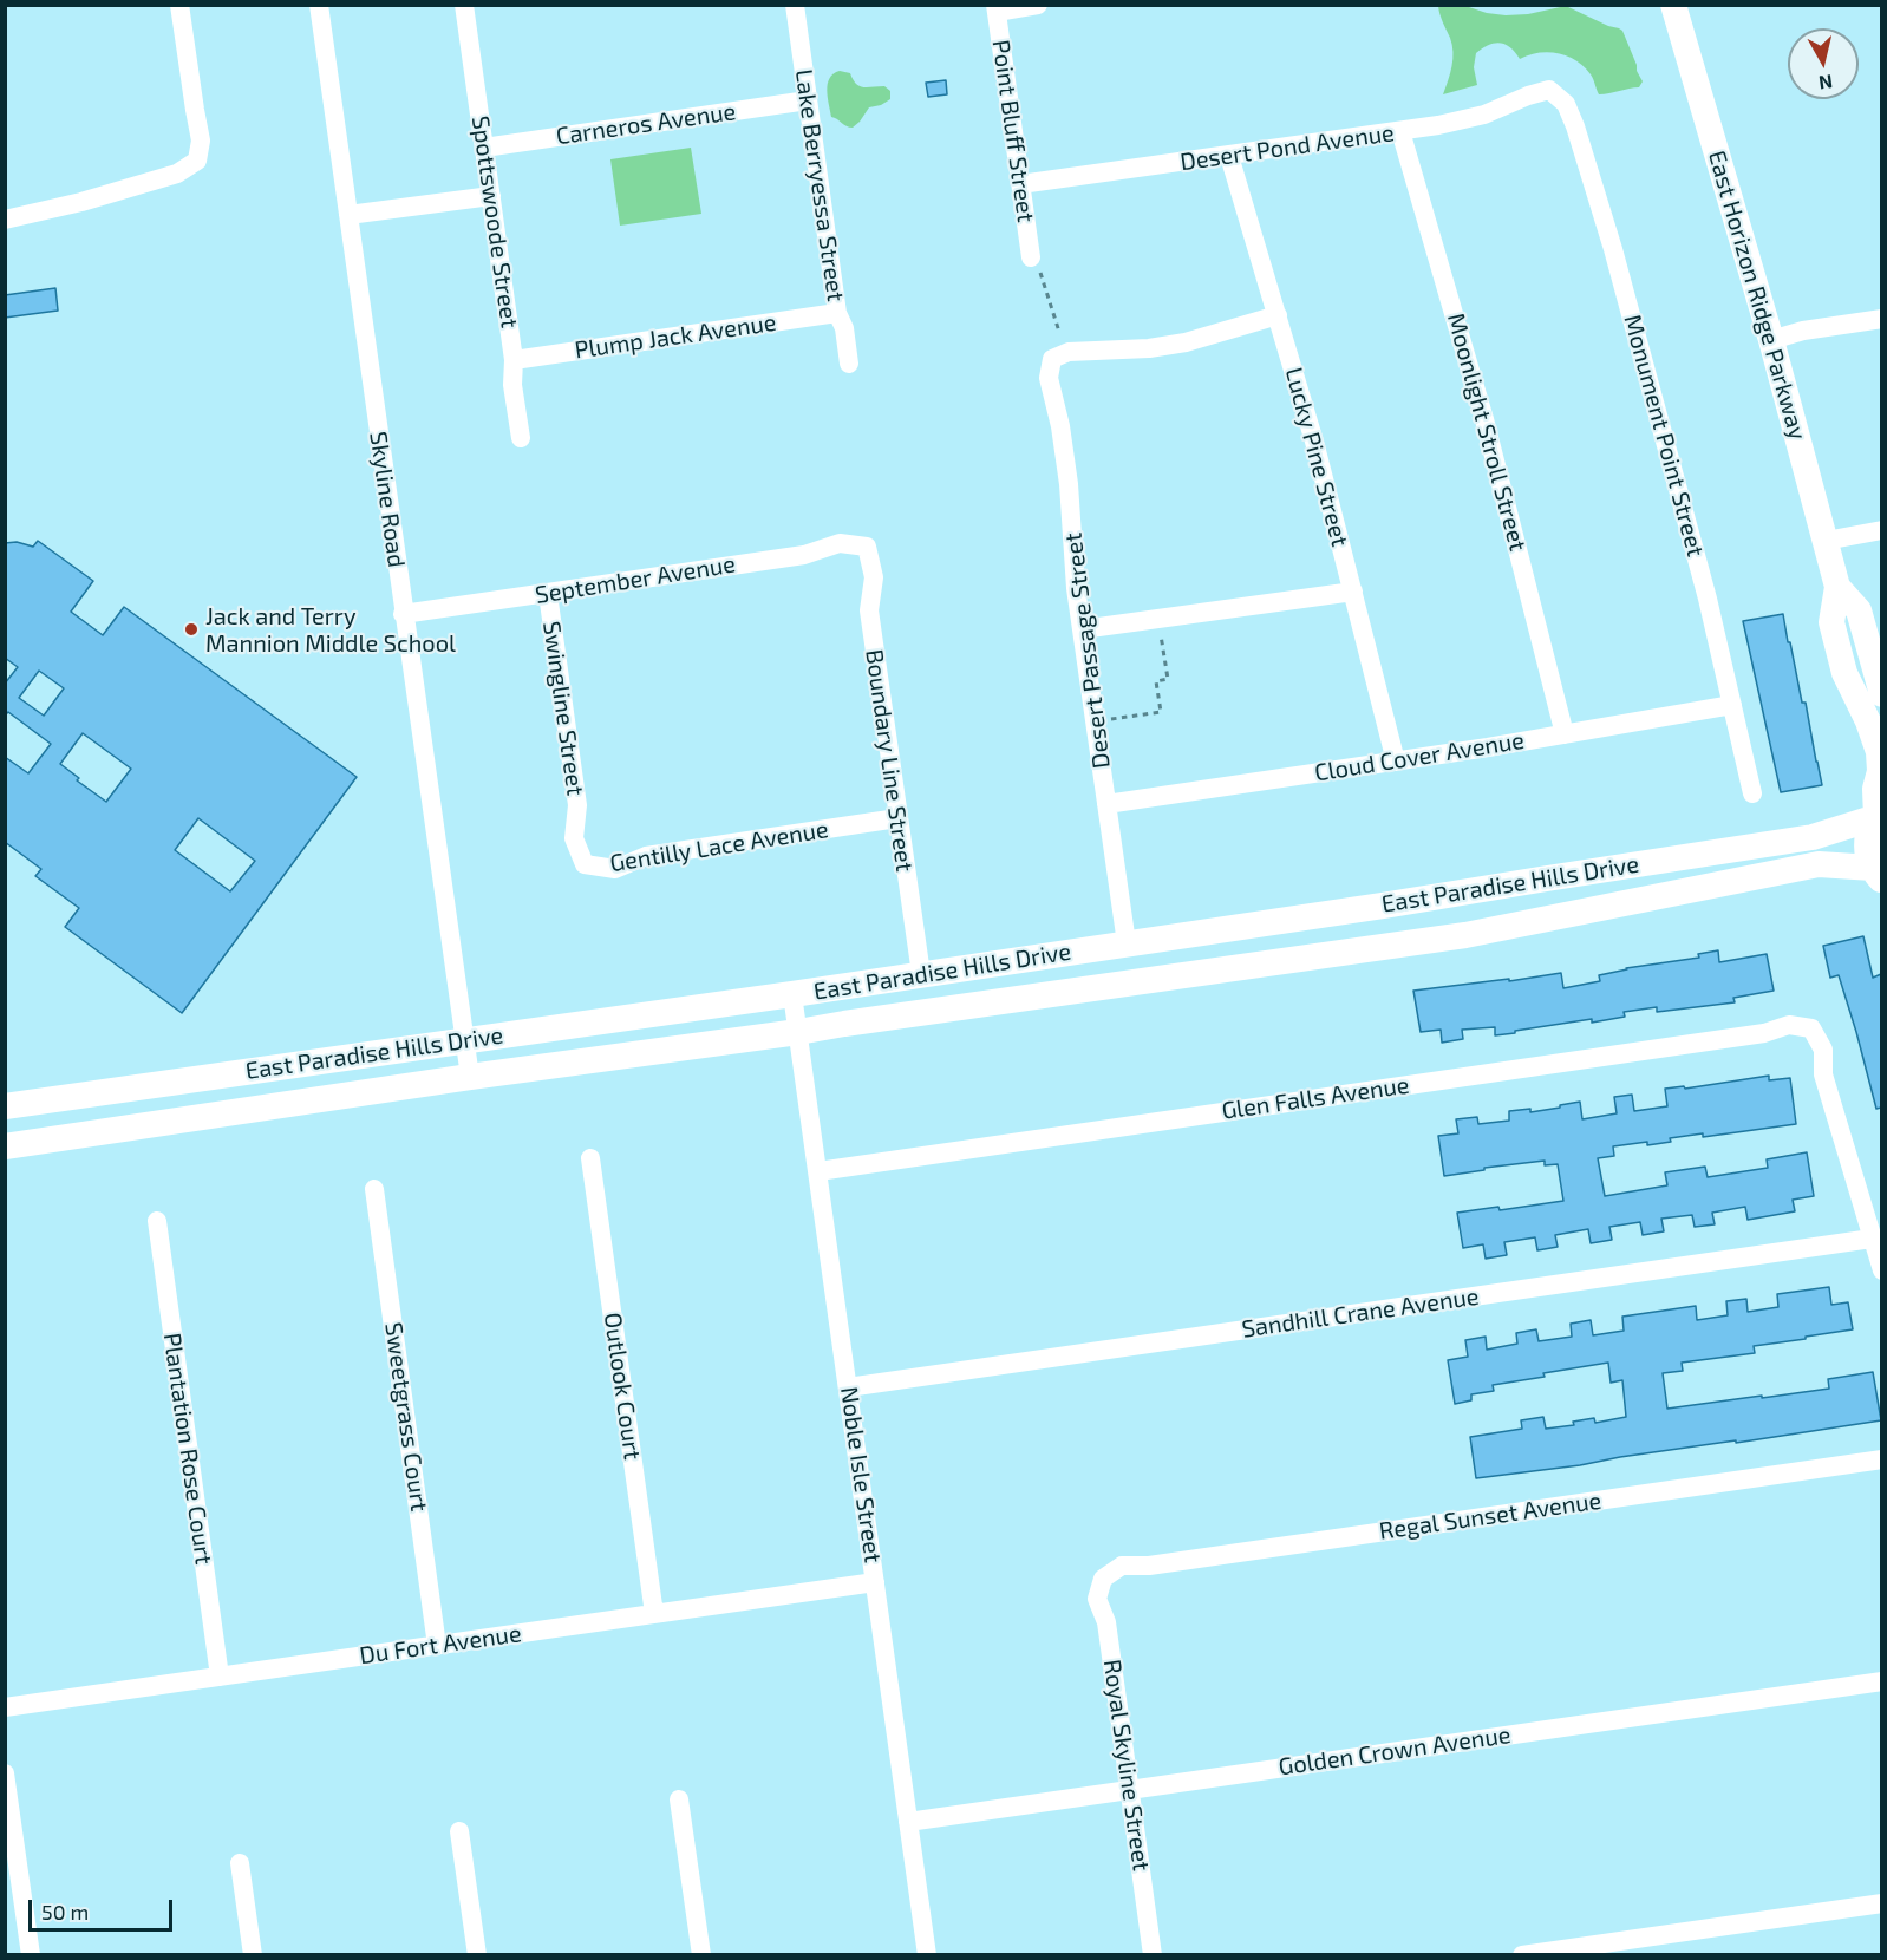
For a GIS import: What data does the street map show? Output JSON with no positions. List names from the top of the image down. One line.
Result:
{"streets":{"main road":["East Horizon Ridge Parkway","East Paradise Hills Drive"],"street":["Carneros Avenue","Point Bluff Street","Desert Pond Avenue","Lake Berryessa Street","Spottswoode Street","Plump Jack Avenue","Moonlight Stroll Street","Monument Point Street","Lucky Pine Street","Skyline Road","September Avenue","Desert Passage Street","Swingline Street","Cloud Cover Avenue","Boundary Line Street","Gentilly Lace Avenue","Glen Falls Avenue","Sandhill Crane Avenue","Outlook Court","Sweetgrass Court","Plantation Rose Court","Noble Isle Street","Regal Sunset Avenue","Du Fort Avenue","Golden Crown Avenue","Royal Skyline Street"]},"crossings":[["Carneros Avenue","Lake Berryessa Street"],["Carneros Avenue","Spottswoode Street"],["Point Bluff Street","Desert Pond Avenue"],["Desert Pond Avenue","Moonlight Stroll Street"],["Desert Pond Avenue","Monument Point Street"],["Desert Pond Avenue","Lucky Pine Street"],["Lake Berryessa Street","Plump Jack Avenue"],["Spottswoode Street","Plump Jack Avenue"],["East Horizon Ridge Parkway","East Paradise Hills Drive"],["Moonlight Stroll Street","Cloud Cover Avenue"],["Monument Point Street","Cloud Cover Avenue"],["Lucky Pine Street","Desert Passage Street"],["Lucky Pine Street","Cloud Cover Avenue"],["Skyline Road","September Avenue"],["Skyline Road","East Paradise Hills Drive"],["September Avenue","Swingline Street"],["September Avenue","Boundary Line Street"],["Desert Passage Street","Cloud Cover Avenue"],["Desert Passage Street","East Paradise Hills Drive"],["Swingline Street","Gentilly Lace Avenue"],["Boundary Line Street","Gentilly Lace Avenue"],["Boundary Line Street","East Paradise Hills Drive"],["East Paradise Hills Drive","Noble Isle Street"],["Glen Falls Avenue","Sandhill Crane Avenue"],["Glen Falls Avenue","Noble Isle Street"],["Sandhill Crane Avenue","Noble Isle Street"],["Outlook Court","Du Fort Avenue"],["Sweetgrass Court","Du Fort Avenue"],["Plantation Rose Court","Du Fort Avenue"],["Noble Isle Street","Du Fort Avenue"],["Noble Isle Street","Golden Crown Avenue"],["Regal Sunset Avenue","Royal Skyline Street"],["Golden Crown Avenue","Royal Skyline Street"]],"places":["Jack and Terry Mannion Middle School"],"scale_bar":"50 m","north":"bottom"}
